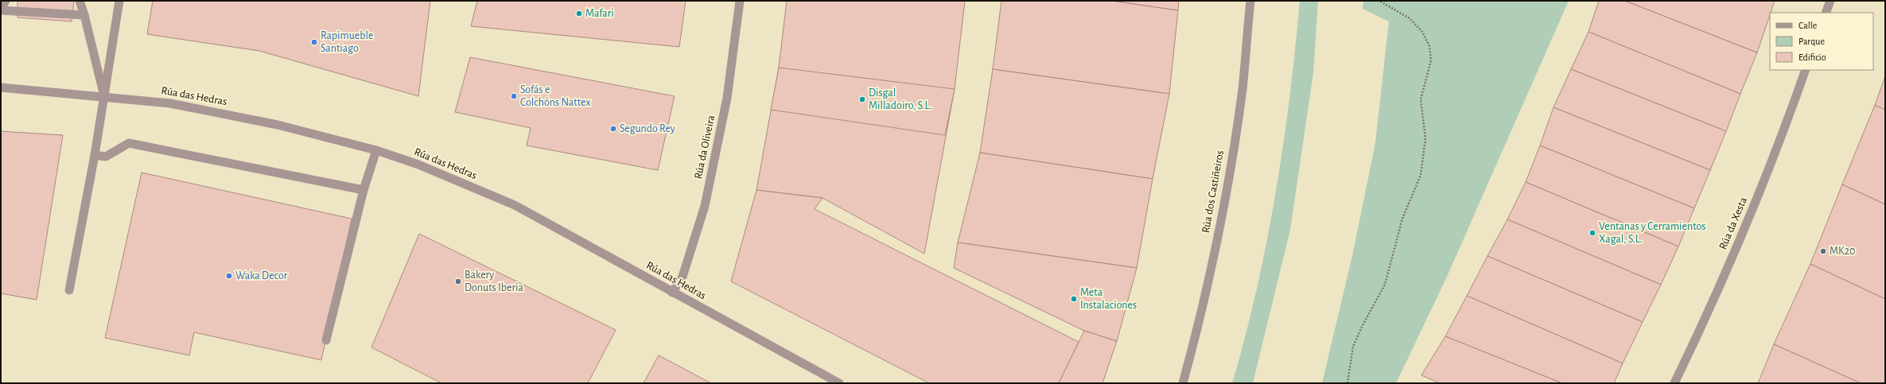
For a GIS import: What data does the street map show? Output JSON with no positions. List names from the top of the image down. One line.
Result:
{"streets":{"street":["Rúa das Hedras","Rúa da Oliveira","Rúa dos Castiñeiros","Rúa da Xesta"]},"crossings":[["Rúa das Hedras","Rúa da Oliveira"]],"places":["Mafari","Rapimueble Santiago","Sofás e Colchóns Nattex","Disgal Milladoiro, S.L.","Segundo Rey","Ventanas y Cerramientos Xagal, S.L.","MK20","Waka Decor","Bakery Donuts Iberia","Meta Instalaciones"],"legend":["Calle","Parque","Edificio"]}
